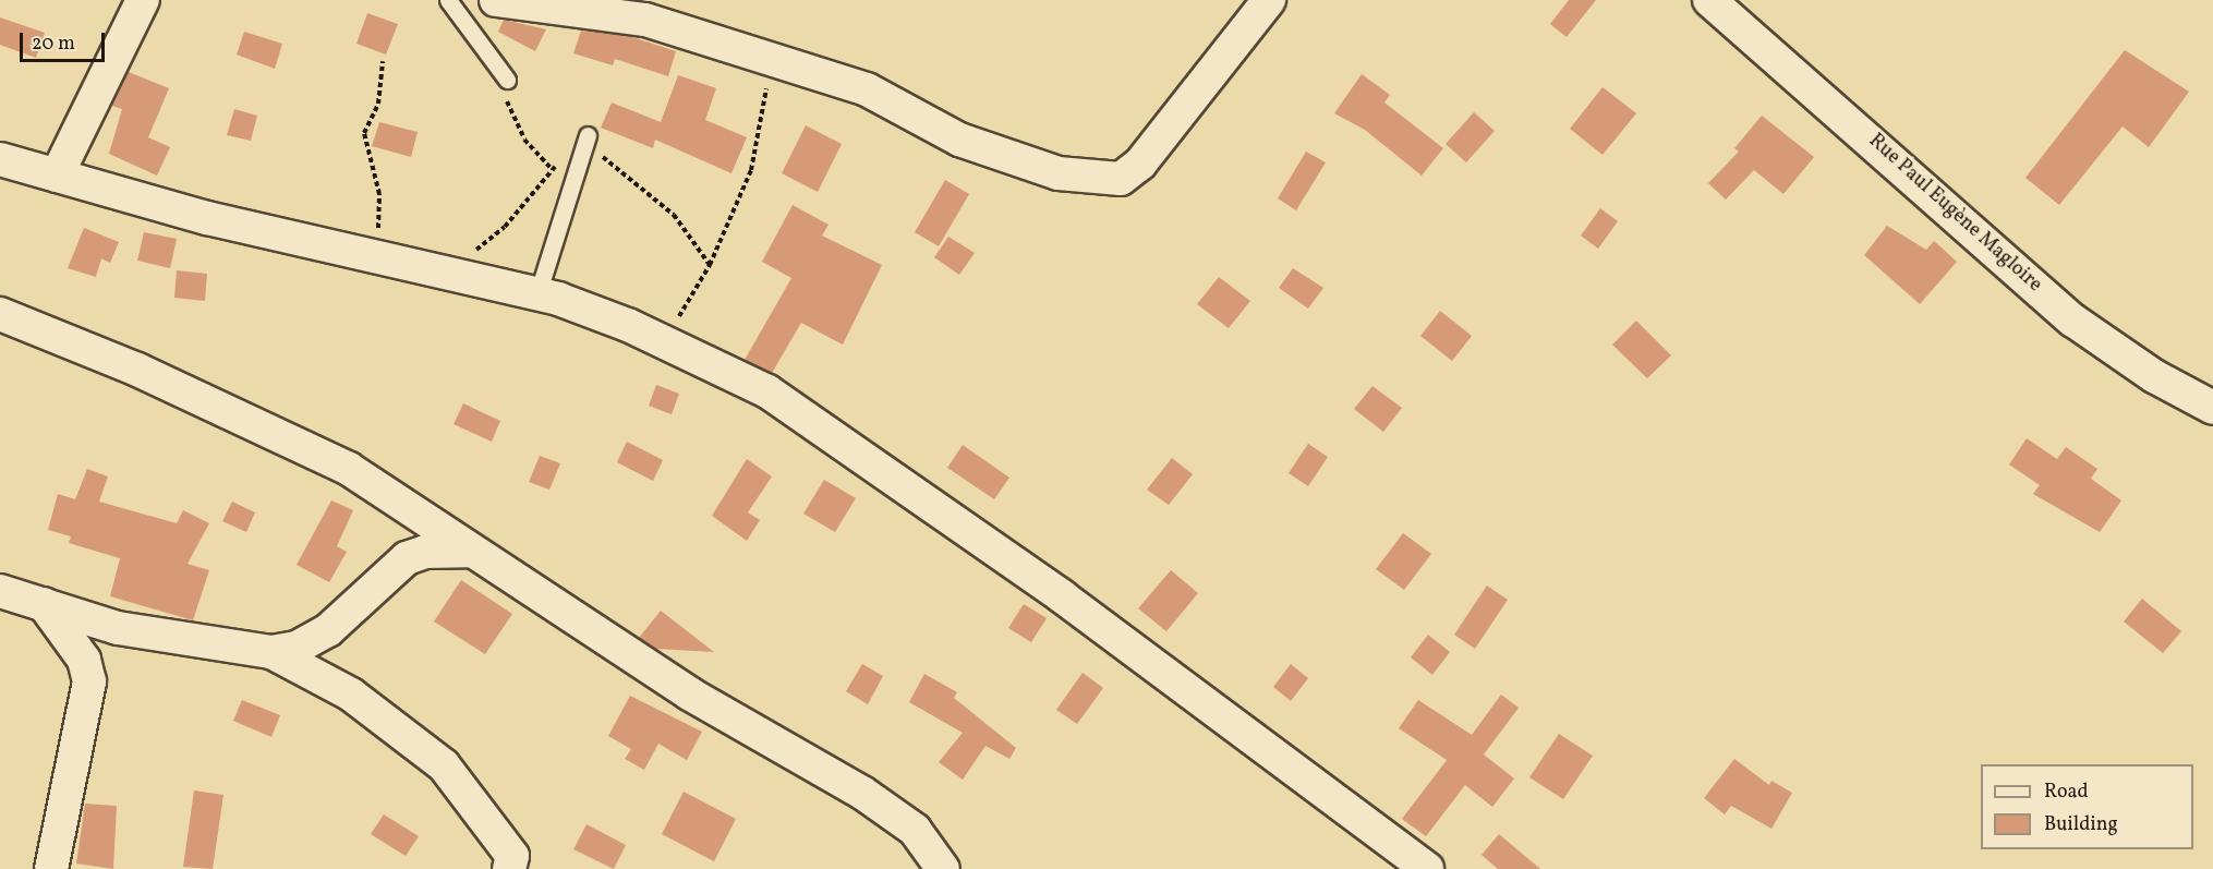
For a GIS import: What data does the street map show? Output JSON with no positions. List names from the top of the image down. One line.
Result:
{"streets":{"street":["Rue Paul Eugène Magloire"]},"legend":["Road","Building"],"scale_bar":"20 m"}
